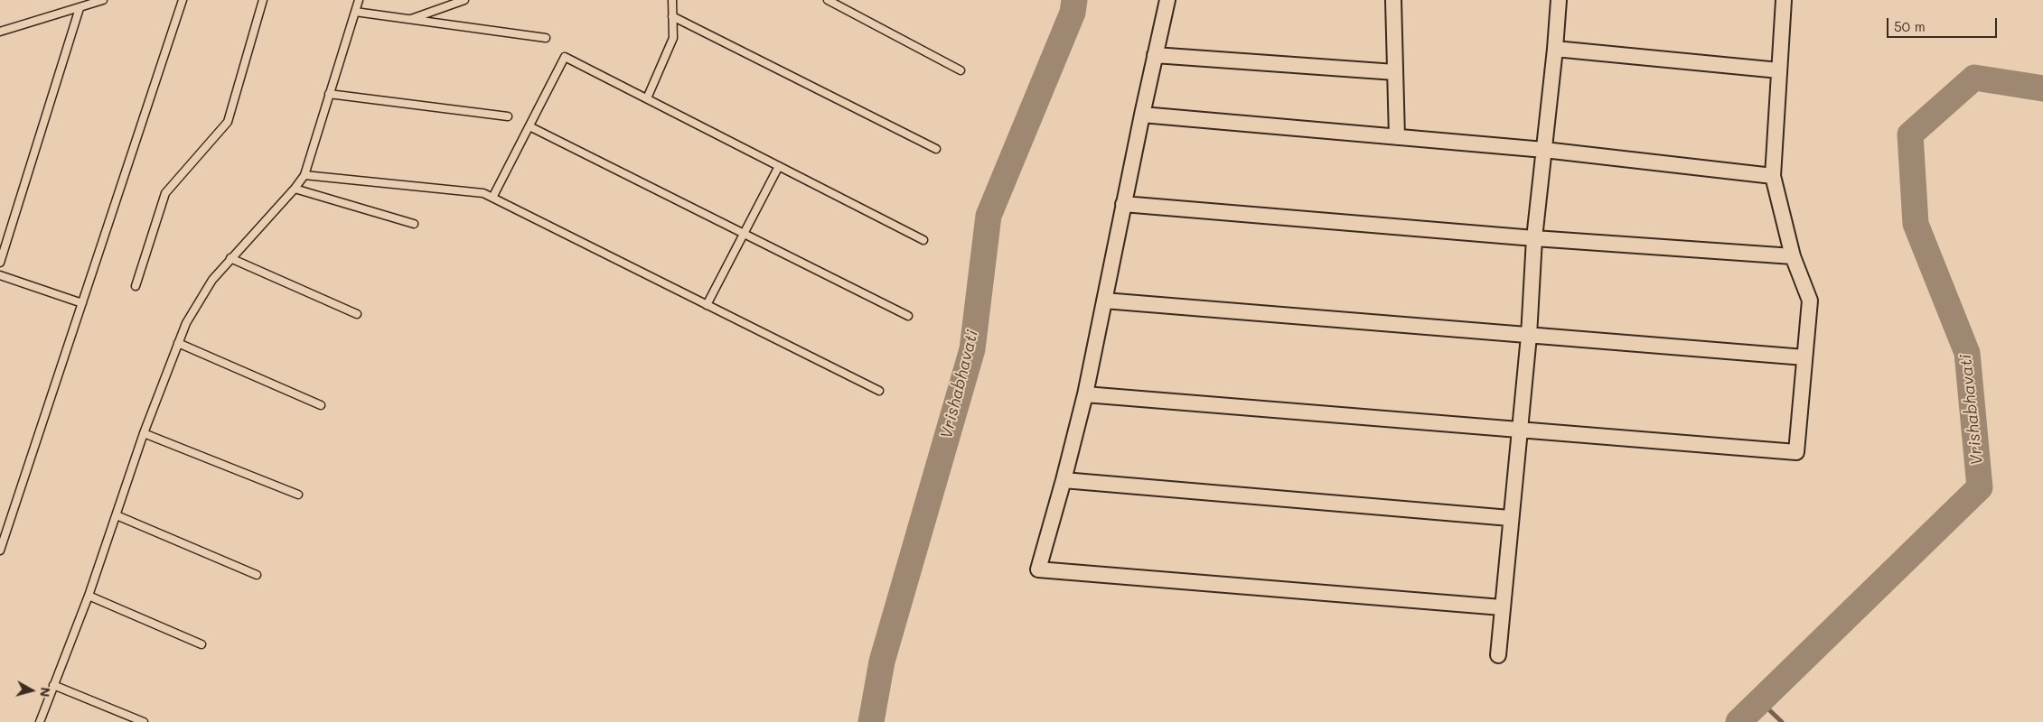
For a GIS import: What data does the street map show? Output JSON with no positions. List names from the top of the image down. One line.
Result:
{"water":["Vrishabhavati"],"scale_bar":"50 m","north":"right"}
